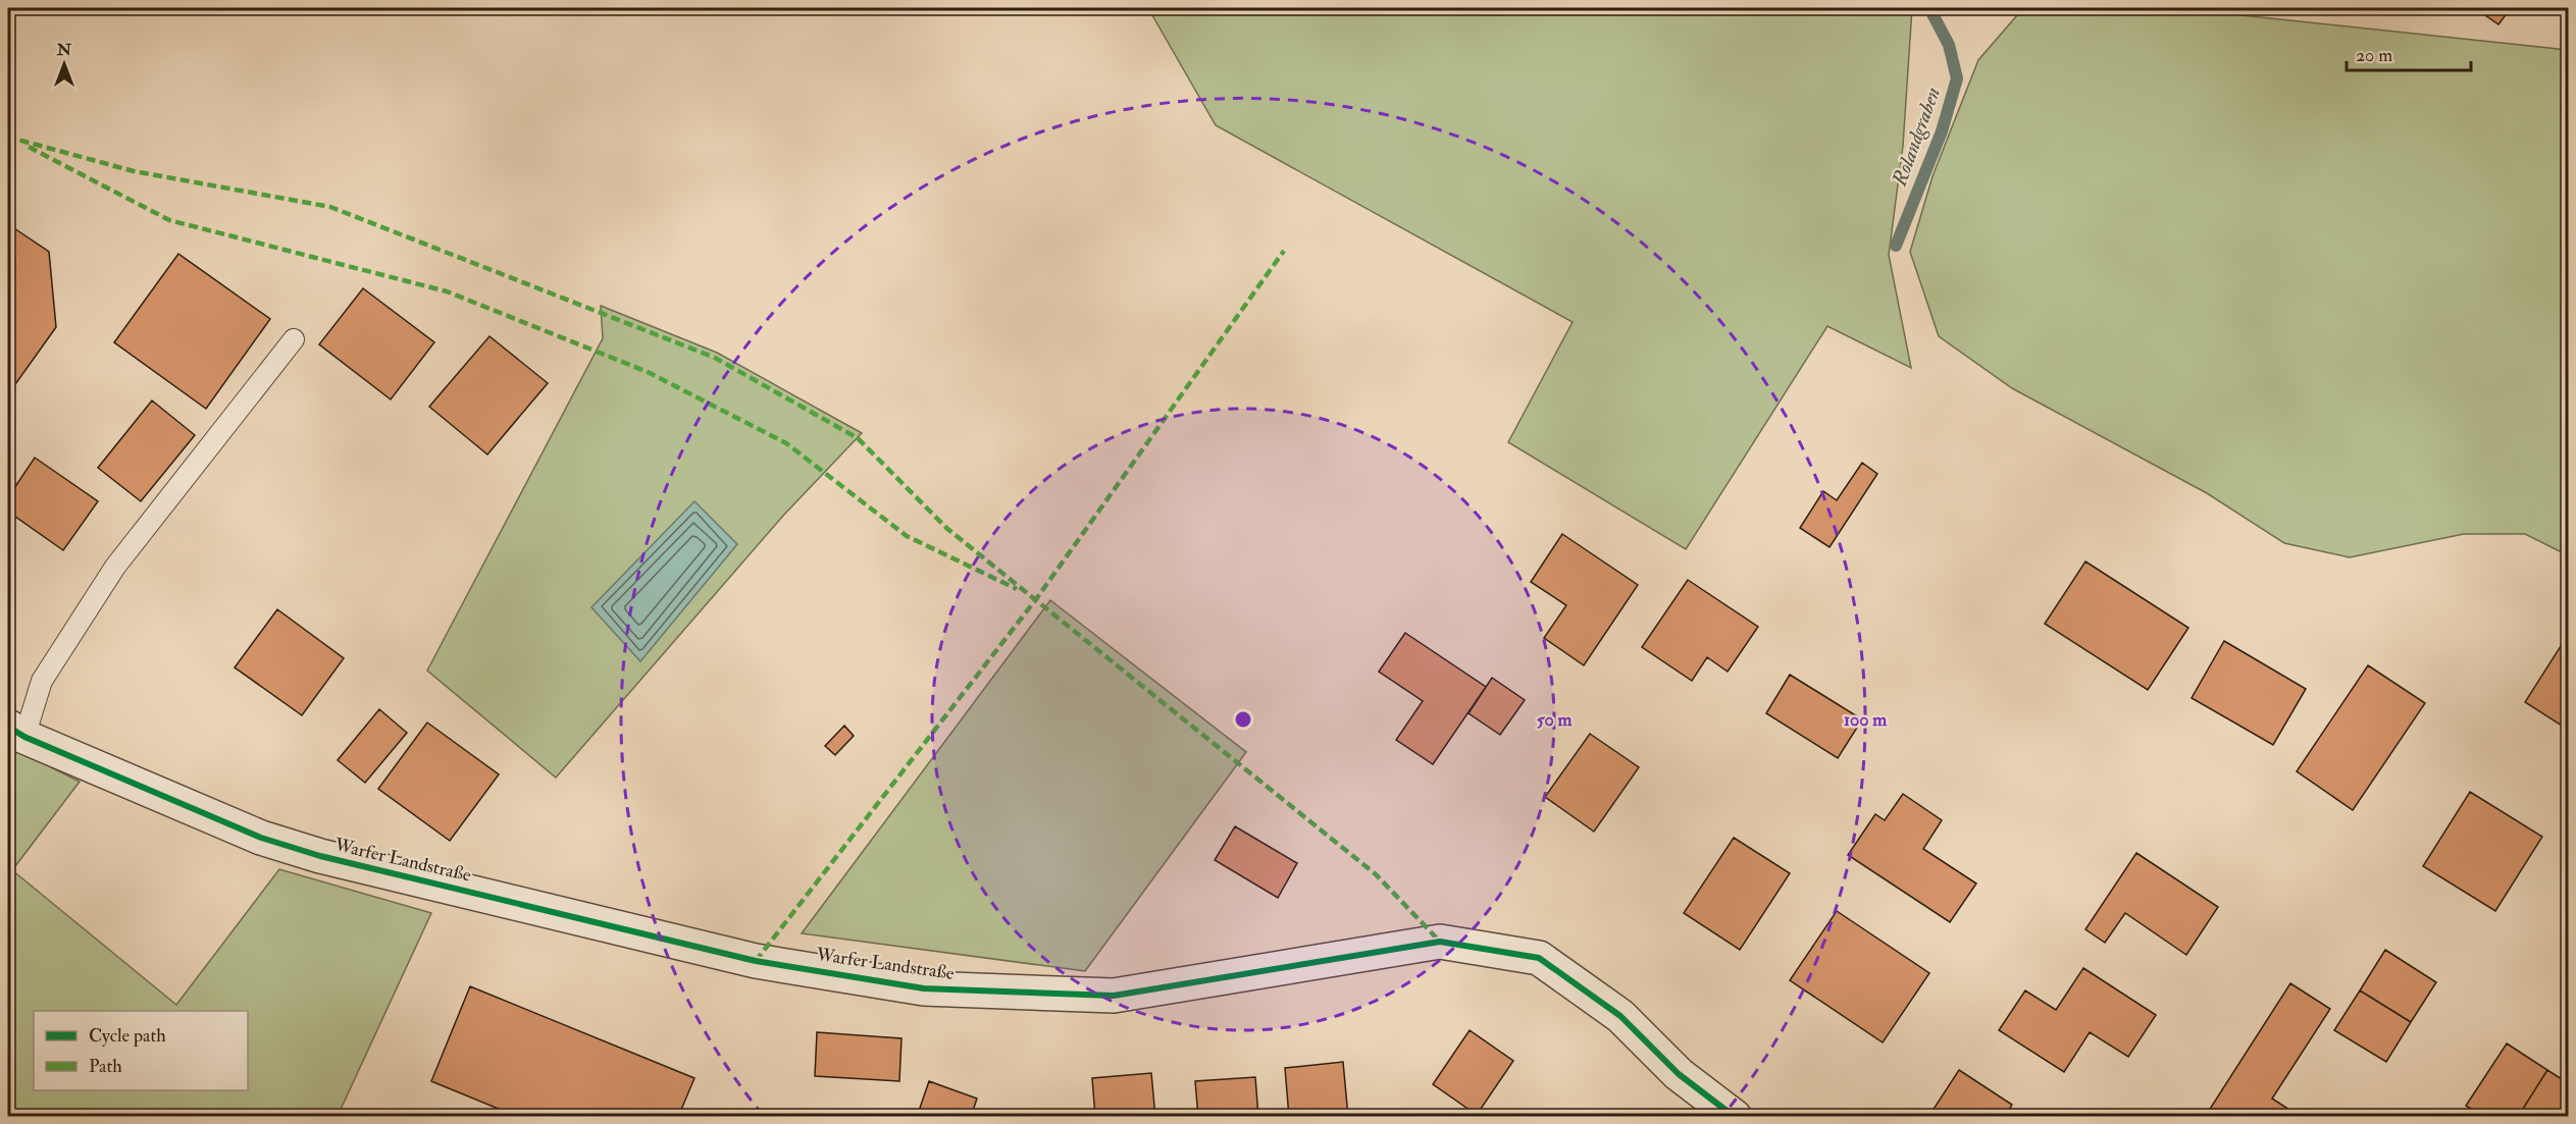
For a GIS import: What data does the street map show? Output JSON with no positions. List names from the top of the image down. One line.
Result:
{"streets":{"street":["Warfer Landstraße"]},"water":["Rolandgraben"],"legend":["Cycle path","Path"],"scale_bar":"20 m","north":"top","rings":["50 m","100 m"]}
